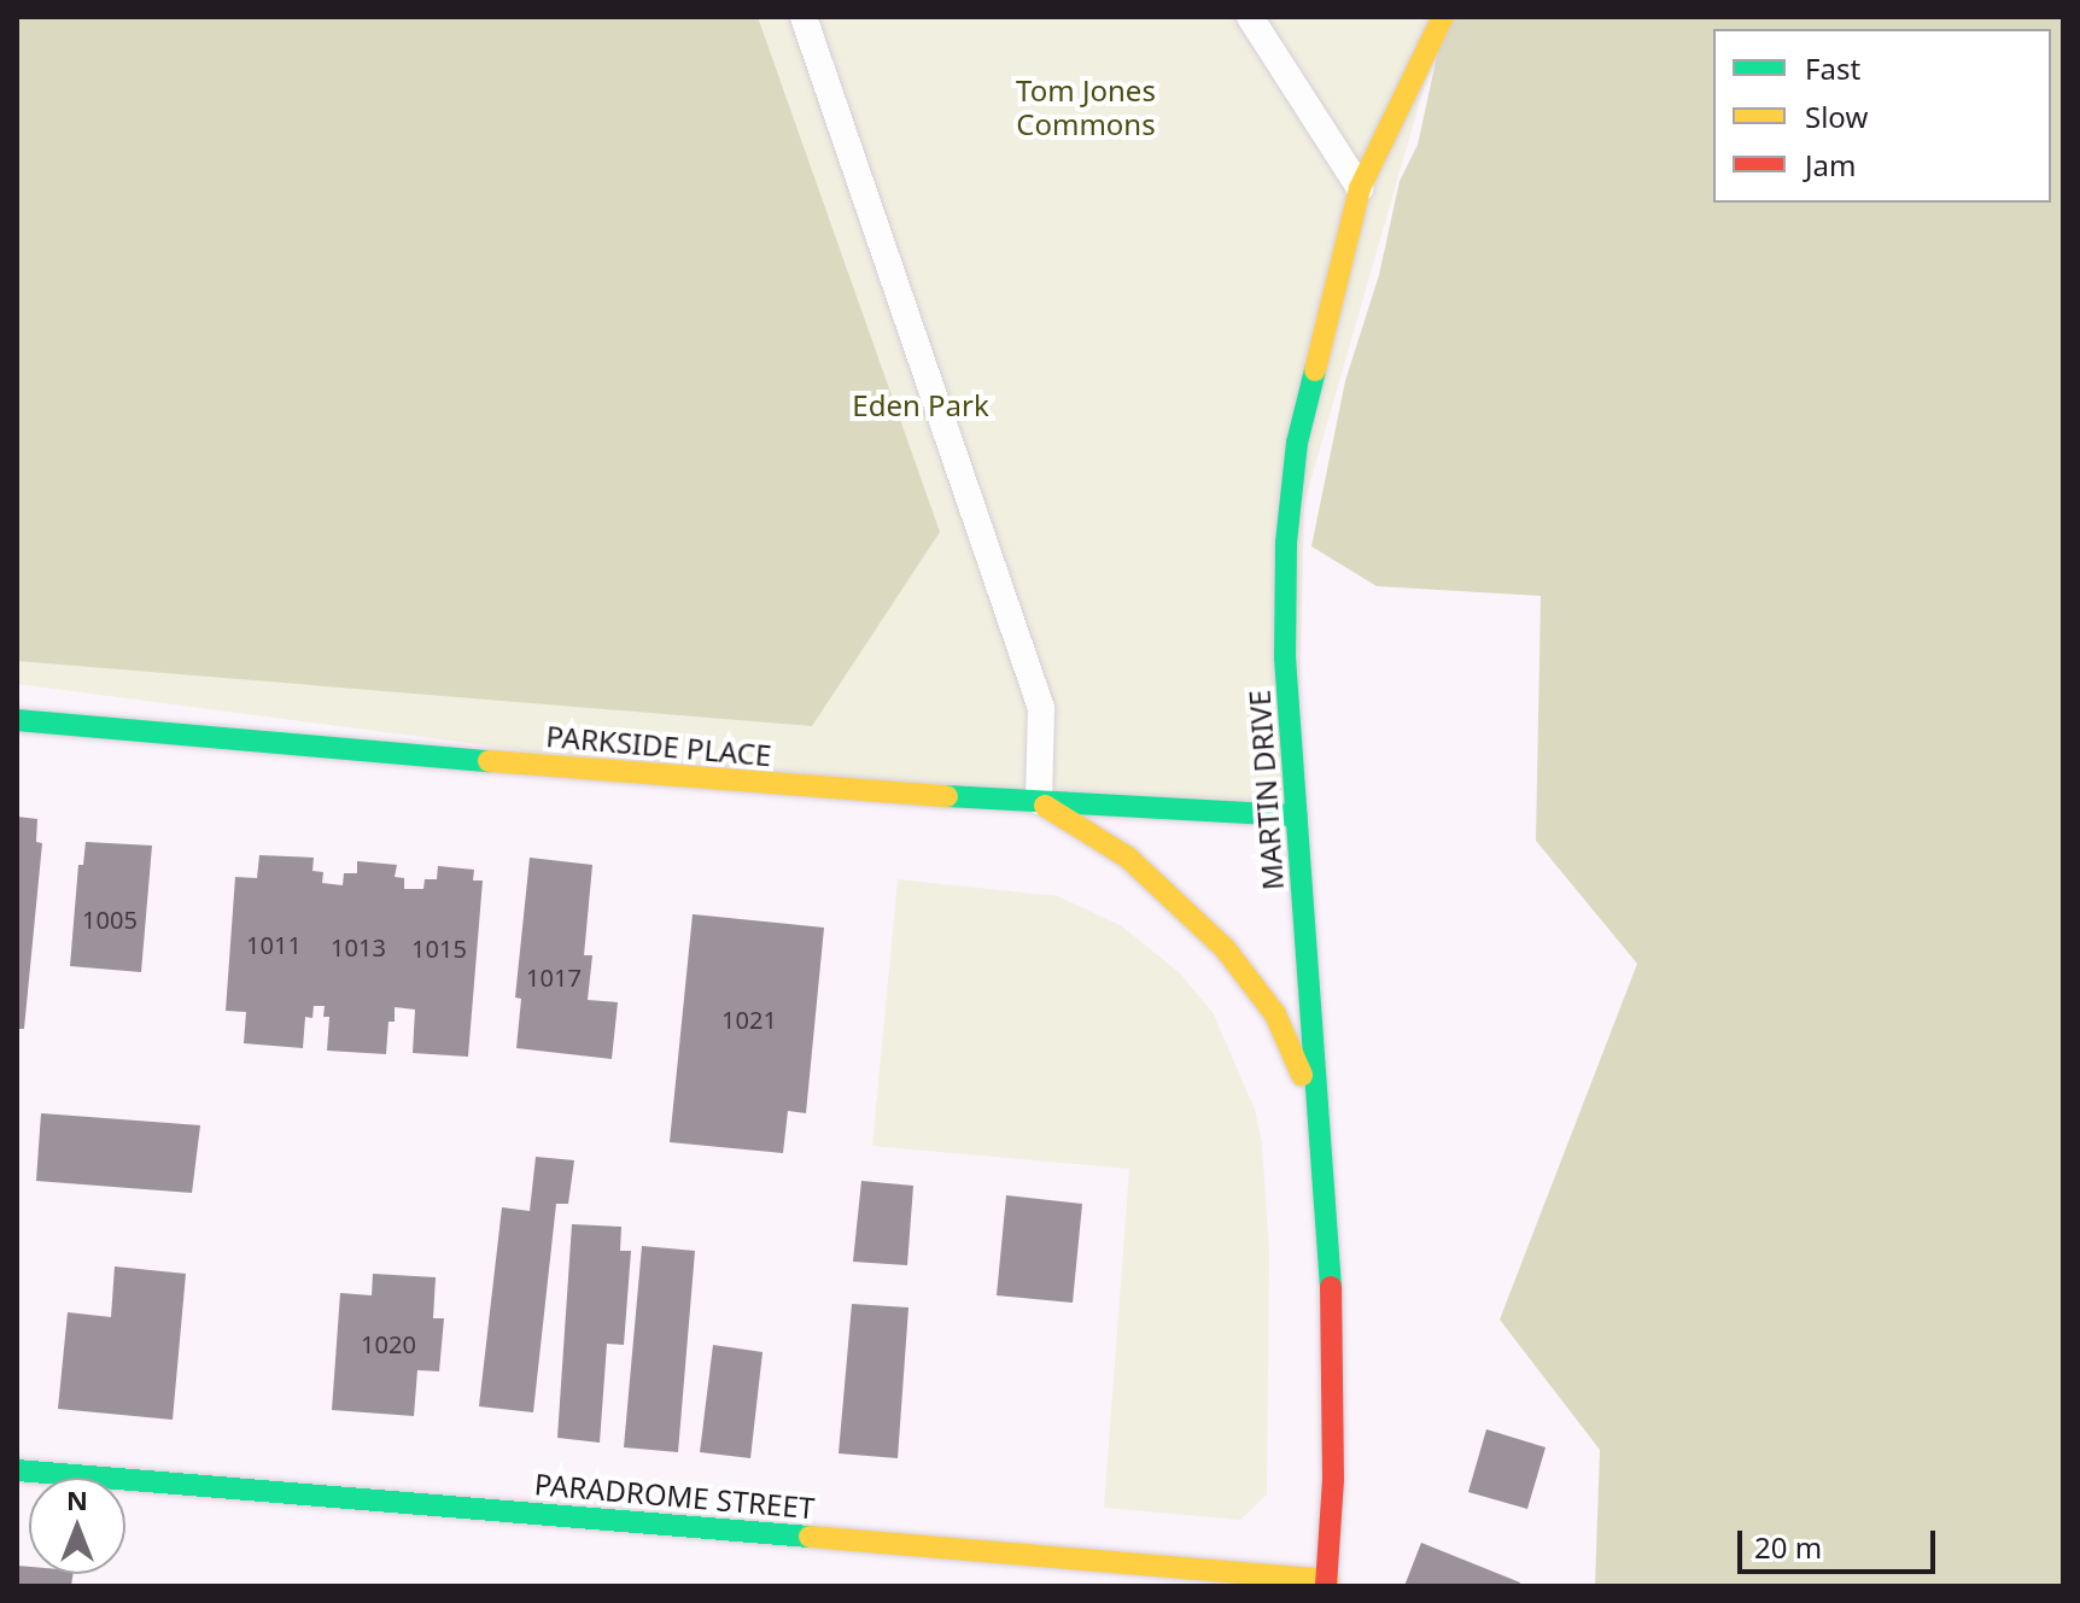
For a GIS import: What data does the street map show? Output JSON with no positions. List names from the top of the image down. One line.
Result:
{"streets":{"street":["PARKSIDE PLACE","MARTIN DRIVE","PARADROME STREET"]},"crossings":[["PARKSIDE PLACE","MARTIN DRIVE"],["MARTIN DRIVE","PARADROME STREET"]],"parks":["Tom Jones Commons","Eden Park"],"house_numbers":["1005","1011","1013","1015","1017","1021","1020"],"legend":["Fast","Slow","Jam"],"scale_bar":"20 m","north":"top"}
